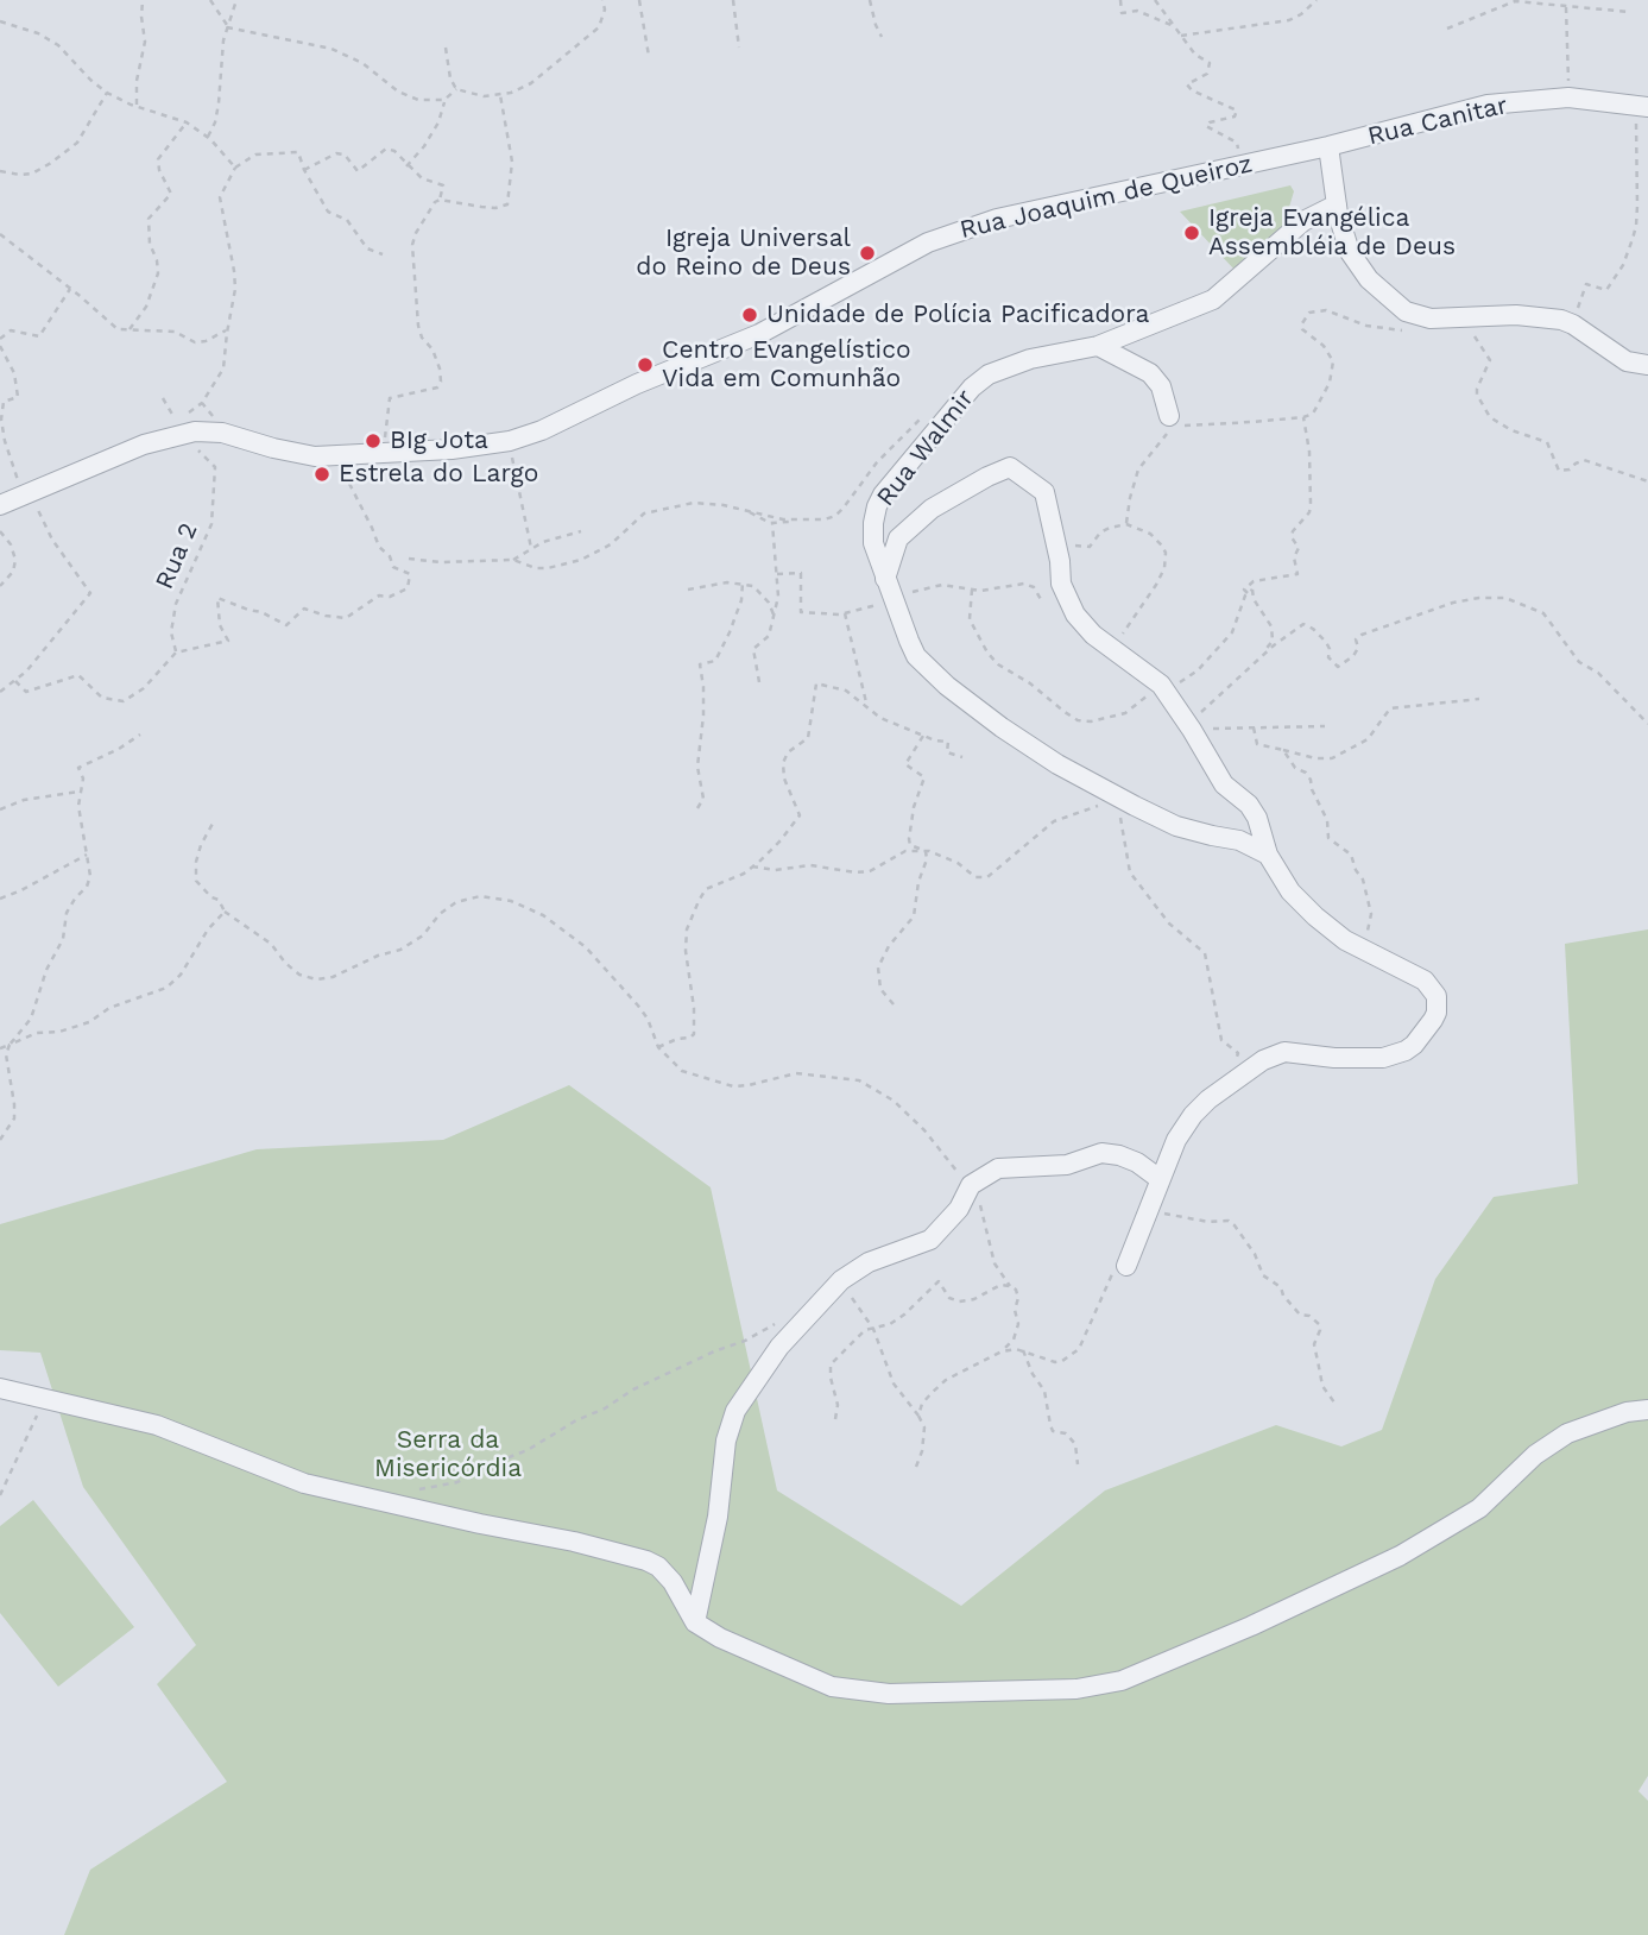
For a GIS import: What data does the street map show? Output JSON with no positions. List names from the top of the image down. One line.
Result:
{"streets":{"street":["Rua Canitar","Rua Joaquim de Queiroz","Rua Walmir"],"path":["Rua 2"]},"crossings":[["Rua Canitar","Rua Joaquim de Queiroz"],["Rua Joaquim de Queiroz","Rua 2"]],"parks":["Serra da Misericórdia"],"places":["Igreja Evangélica Assembléia de Deus","Igreja Universal do Reino de Deus","Unidade de Polícia Pacificadora","Centro Evangelístico Vida em Comunhão","BIg Jota","Estrela do Largo"]}
